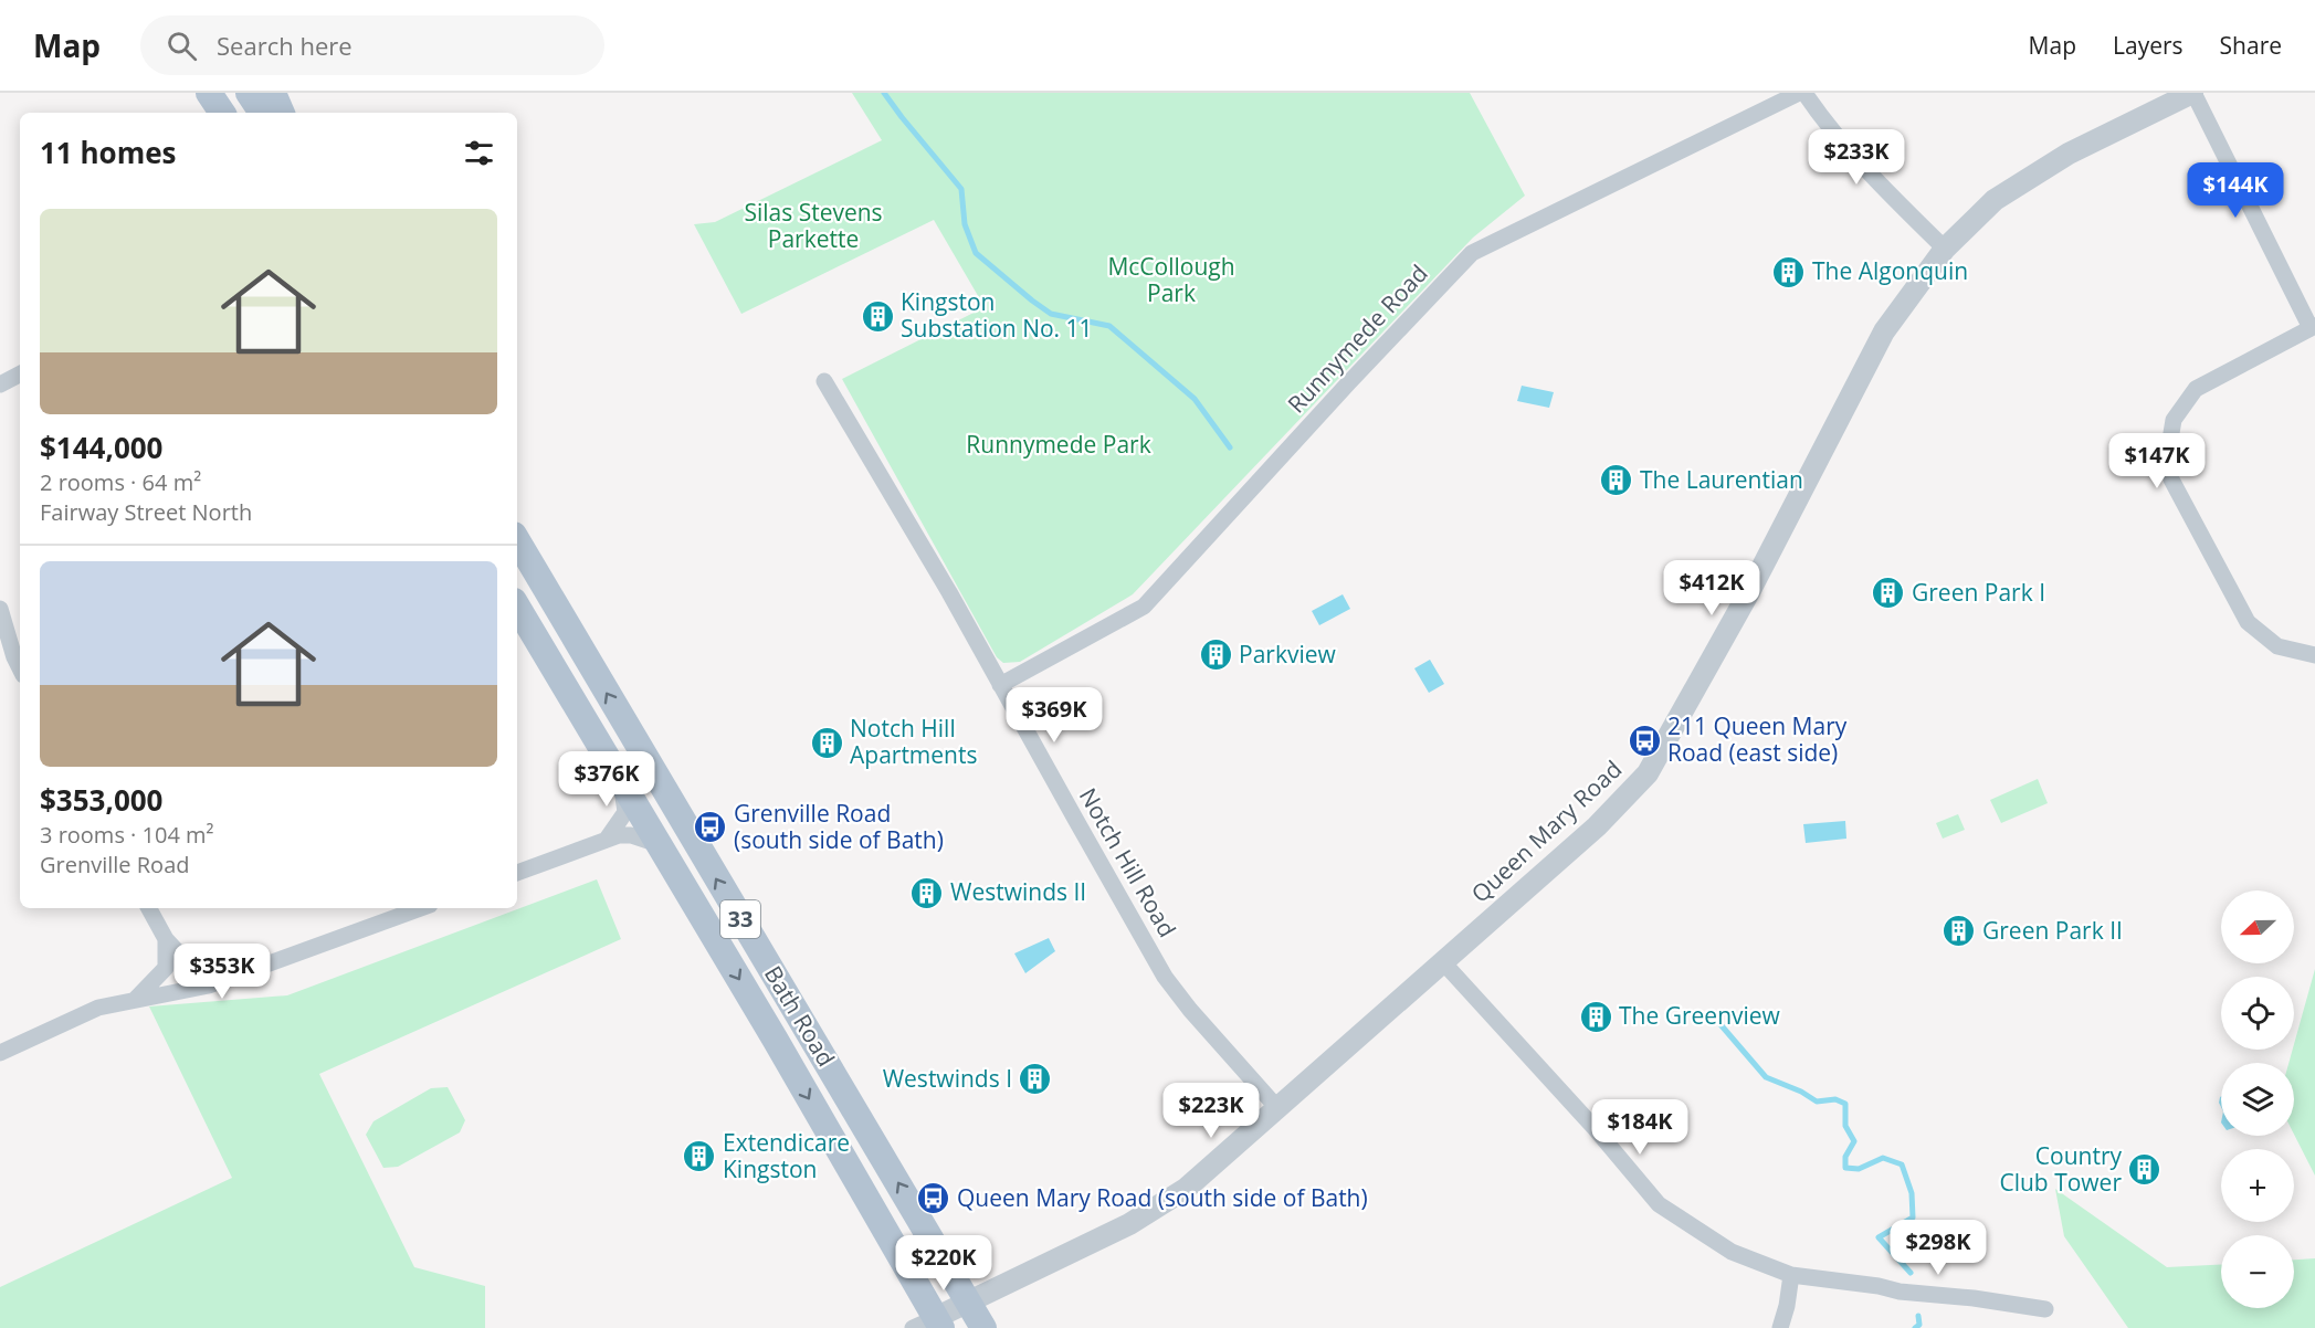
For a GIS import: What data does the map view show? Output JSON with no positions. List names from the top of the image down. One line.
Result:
{"streets":{"main road":["33","Bath Road"],"street":["Runnymede Road","Queen Mary Road","Notch Hill Road"]},"crossings":[["Runnymede Road","Notch Hill Road"],["Queen Mary Road","Notch Hill Road"],["Queen Mary Road","Bath Road"]],"parks":["Silas Stevens Parkette","McCollough Park","Runnymede Park"],"places":{"building":["The Algonquin","Kingston Substation No. 11","The Laurentian","Green Park I","Parkview","Notch Hill Apartments","Westwinds II","Green Park II","The Greenview","Westwinds I","Extendicare Kingston","Country Club Tower"],"bus stop":["211 Queen Mary Road (east side)","Grenville Road (south side of Bath)","Queen Mary Road (south side of Bath)"]},"north":"left","page":{"header":"Map","search":"Search here","nav":["Map","Layers","Share"],"heading":"11 homes","price":["$233K","$144K","$147K","$412K","$369K","$376K","$353K","$223K","$184K","$298K","$220K"],"list":[{"name":"$144,000","note":"2 rooms · 64 m² · Fairway Street North"},{"name":"$353,000","note":"3 rooms · 104 m² · Grenville Road"}],"map_buttons":["+","−"]}}
